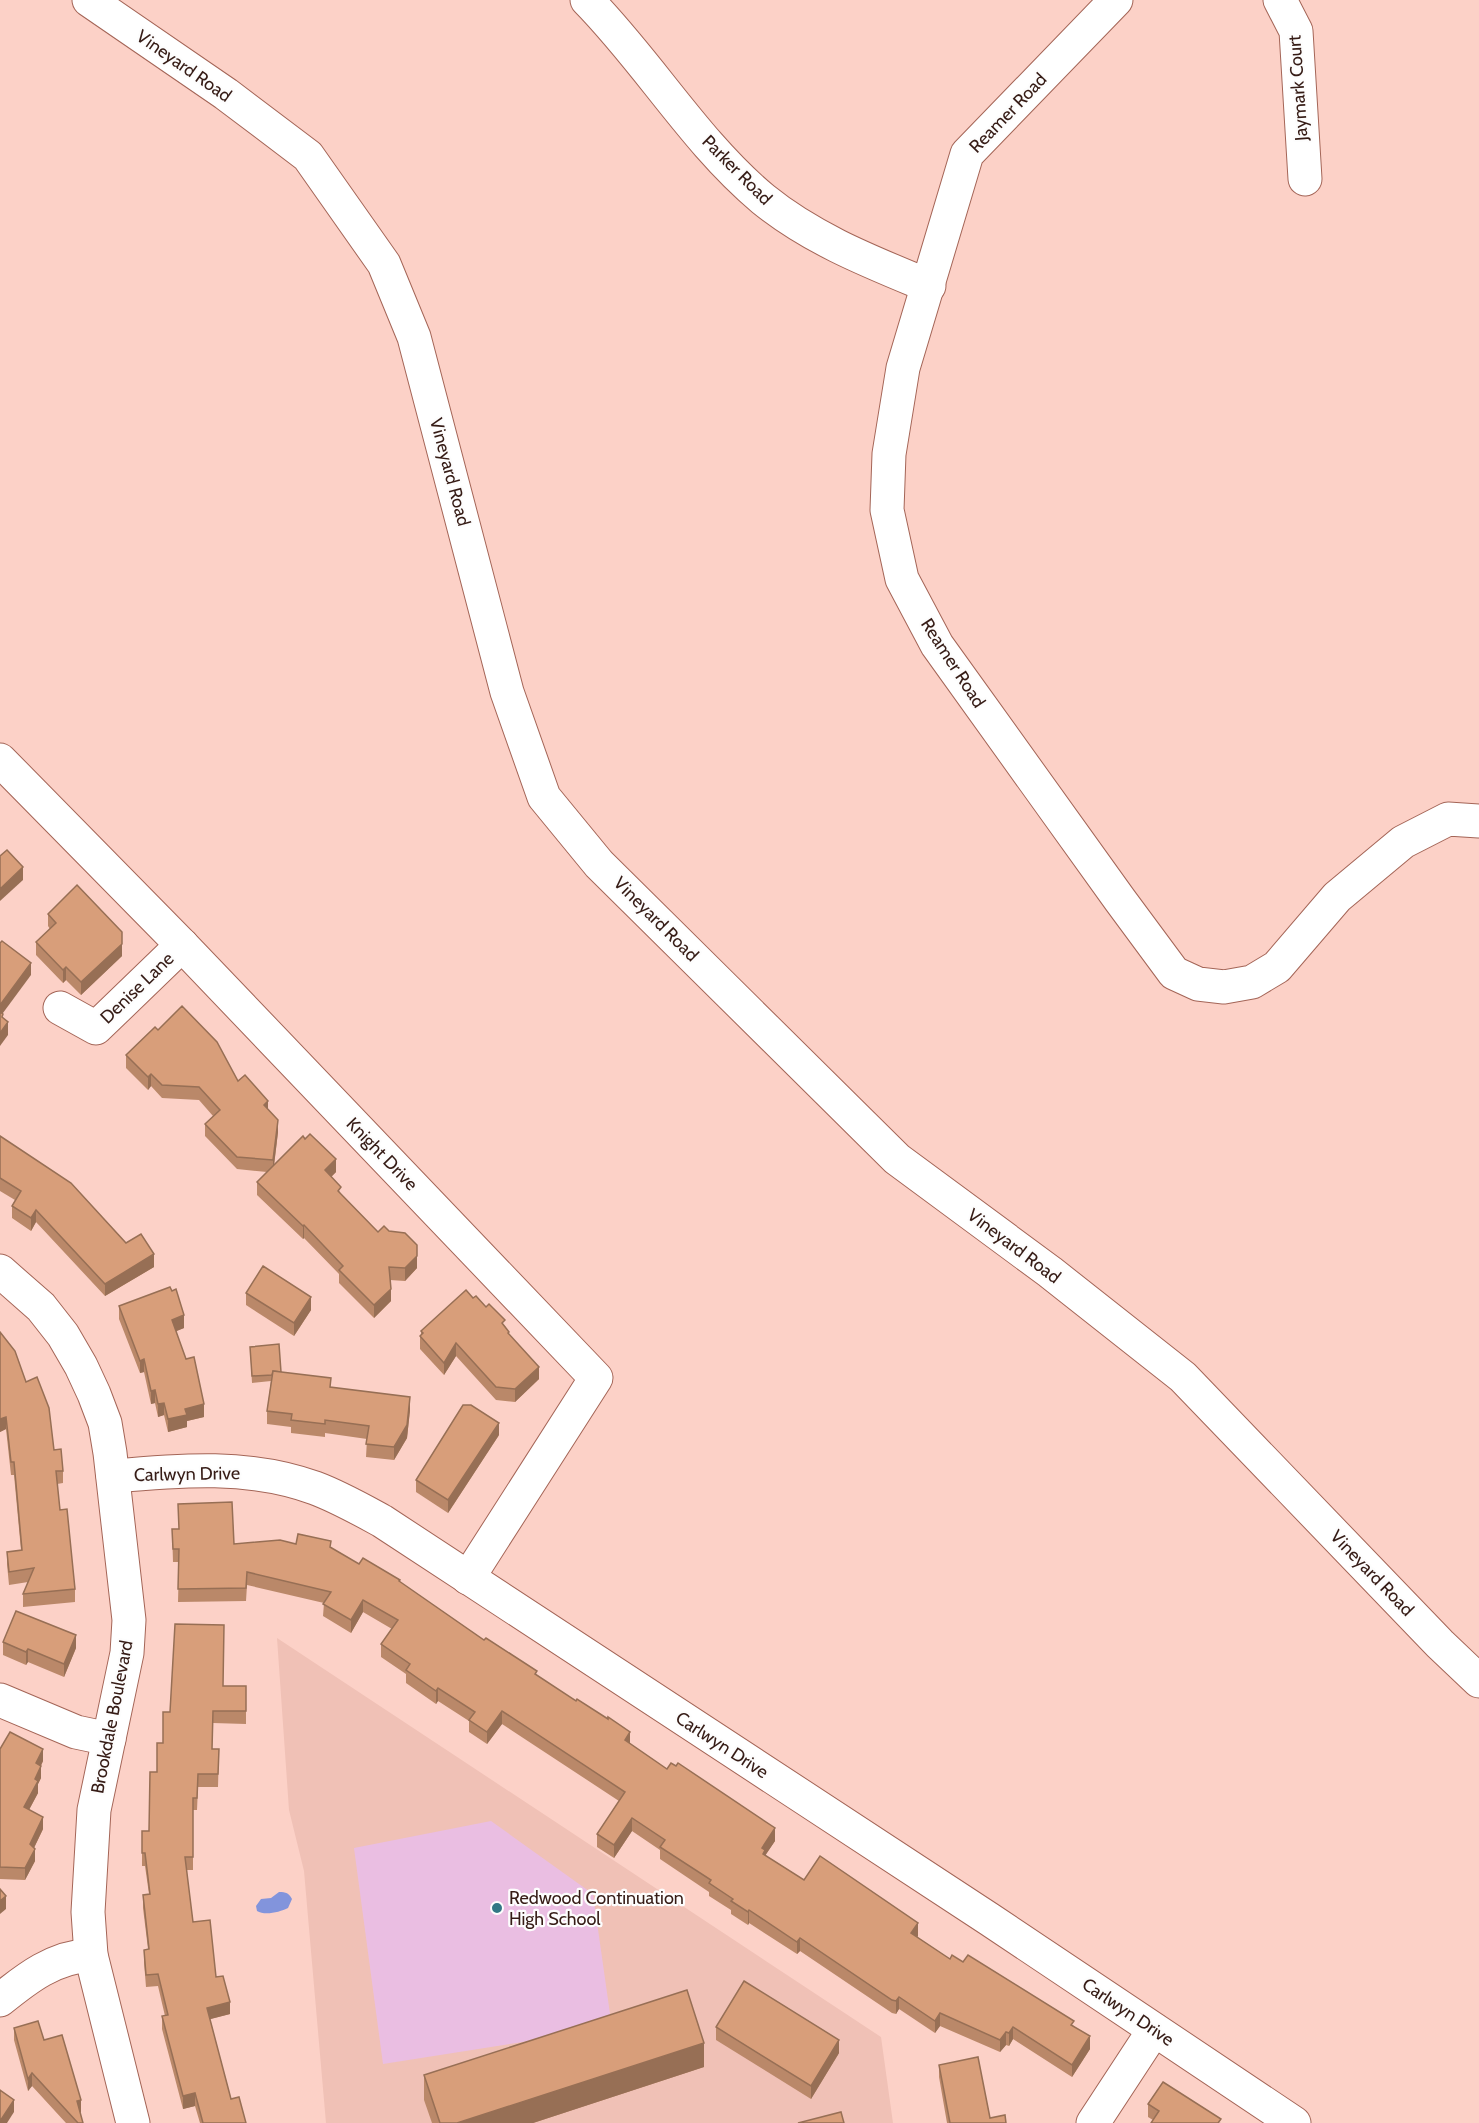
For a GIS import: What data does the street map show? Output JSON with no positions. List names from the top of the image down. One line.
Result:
{"streets":{"street":["Vineyard Road","Jaymark Court","Reamer Road","Parker Road","Denise Lane","Knight Drive","Carlwyn Drive","Brookdale Boulevard"]},"crossings":[["Reamer Road","Parker Road"],["Denise Lane","Knight Drive"],["Knight Drive","Carlwyn Drive"],["Carlwyn Drive","Brookdale Boulevard"]],"places":["Redwood Continuation High School"]}
